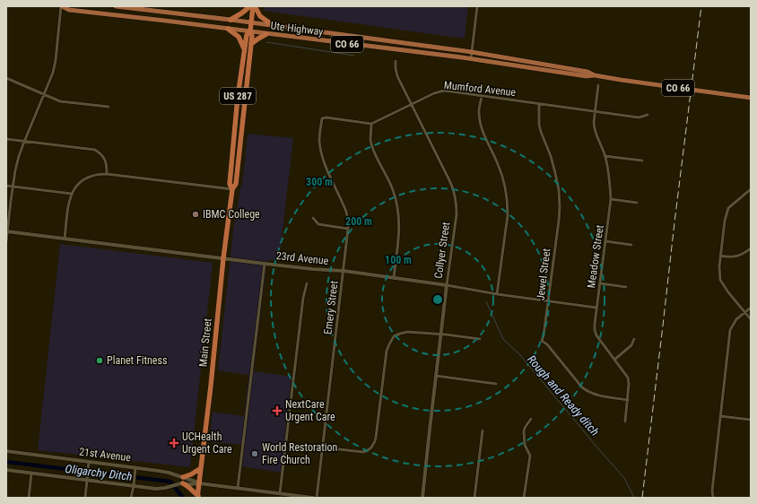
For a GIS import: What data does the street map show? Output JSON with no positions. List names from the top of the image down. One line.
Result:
{"streets":{"highway":["US 287","Main Street"],"main road":["Ute Highway","CO 66"],"street":["Mumford Avenue","Collyer Street","Meadow Street","23rd Avenue","Jewel Street","Emery Street","21st Avenue"]},"crossings":[["Ute Highway","Main Street"],["Mumford Avenue","Collyer Street"],["Mumford Avenue","Meadow Street"],["Mumford Avenue","Jewel Street"],["Mumford Avenue","Emery Street"],["Collyer Street","23rd Avenue"],["Meadow Street","23rd Avenue"],["Meadow Street","Jewel Street"],["23rd Avenue","Jewel Street"],["23rd Avenue","Emery Street"],["23rd Avenue","Main Street"],["Main Street","21st Avenue"]],"water":["Rough and Ready ditch","Oligarchy Ditch"],"places":{"other":["IBMC College","Planet Fitness","World Restoration Fire Church"],"health":["NextCare Urgent Care","UCHealth Urgent Care"]},"rings":["300 m","200 m","100 m"]}
